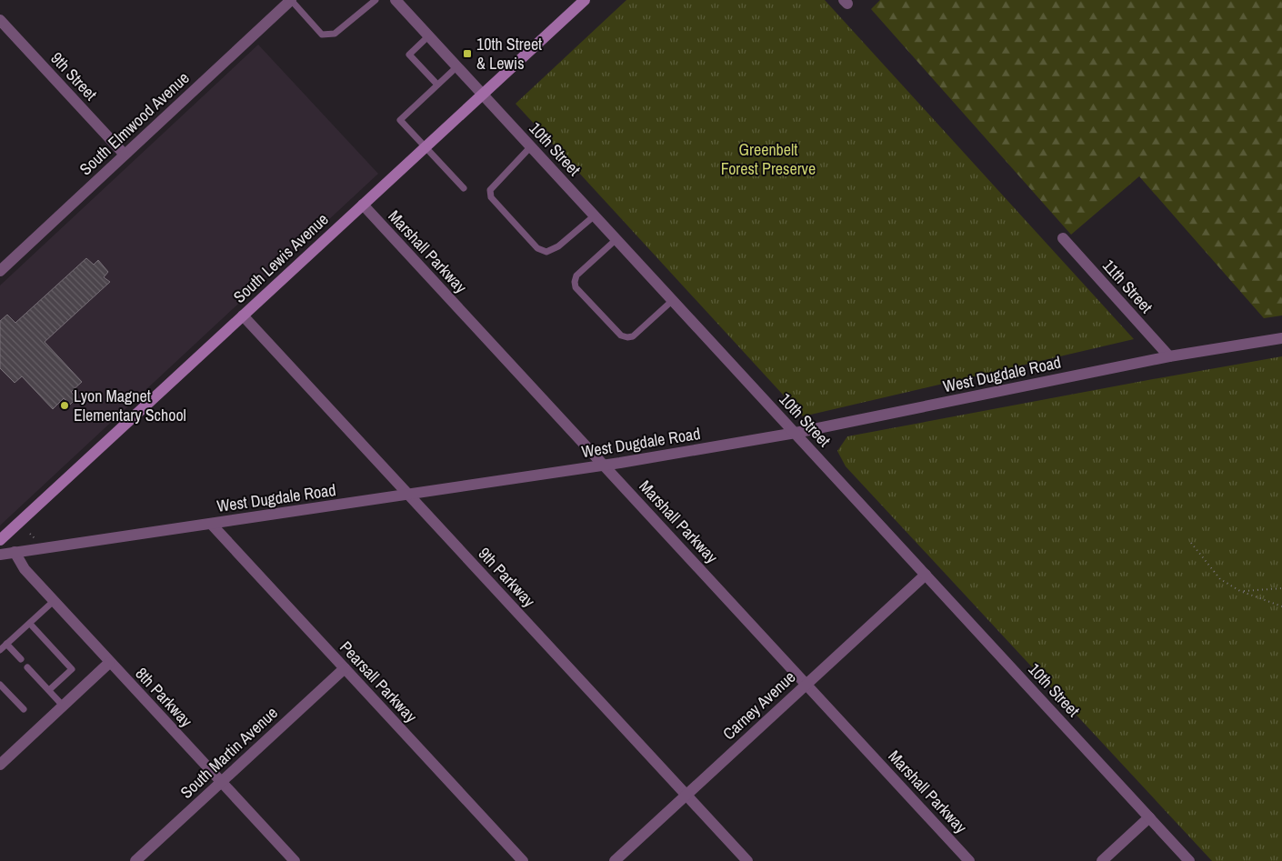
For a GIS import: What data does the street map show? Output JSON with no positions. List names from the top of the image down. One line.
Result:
{"streets":{"main road":["South Lewis Avenue"],"street":["9th Street","South Elmwood Avenue","10th Street","Marshall Parkway","11th Street","West Dugdale Road","9th Parkway","Pearsall Parkway","8th Parkway","Carney Avenue","South Martin Avenue"]},"crossings":[["9th Street","South Elmwood Avenue"],["10th Street","South Lewis Avenue"],["10th Street","West Dugdale Road"],["10th Street","Carney Avenue"],["Marshall Parkway","South Lewis Avenue"],["Marshall Parkway","West Dugdale Road"],["Marshall Parkway","Carney Avenue"],["South Lewis Avenue","9th Parkway"],["11th Street","West Dugdale Road"],["West Dugdale Road","9th Parkway"],["West Dugdale Road","Pearsall Parkway"],["West Dugdale Road","8th Parkway"],["9th Parkway","Carney Avenue"],["Pearsall Parkway","South Martin Avenue"],["8th Parkway","South Martin Avenue"]],"parks":["Greenbelt Forest Preserve"],"places":{"transit":["10th Street & Lewis"],"other":["Lyon Magnet Elementary School"]}}
